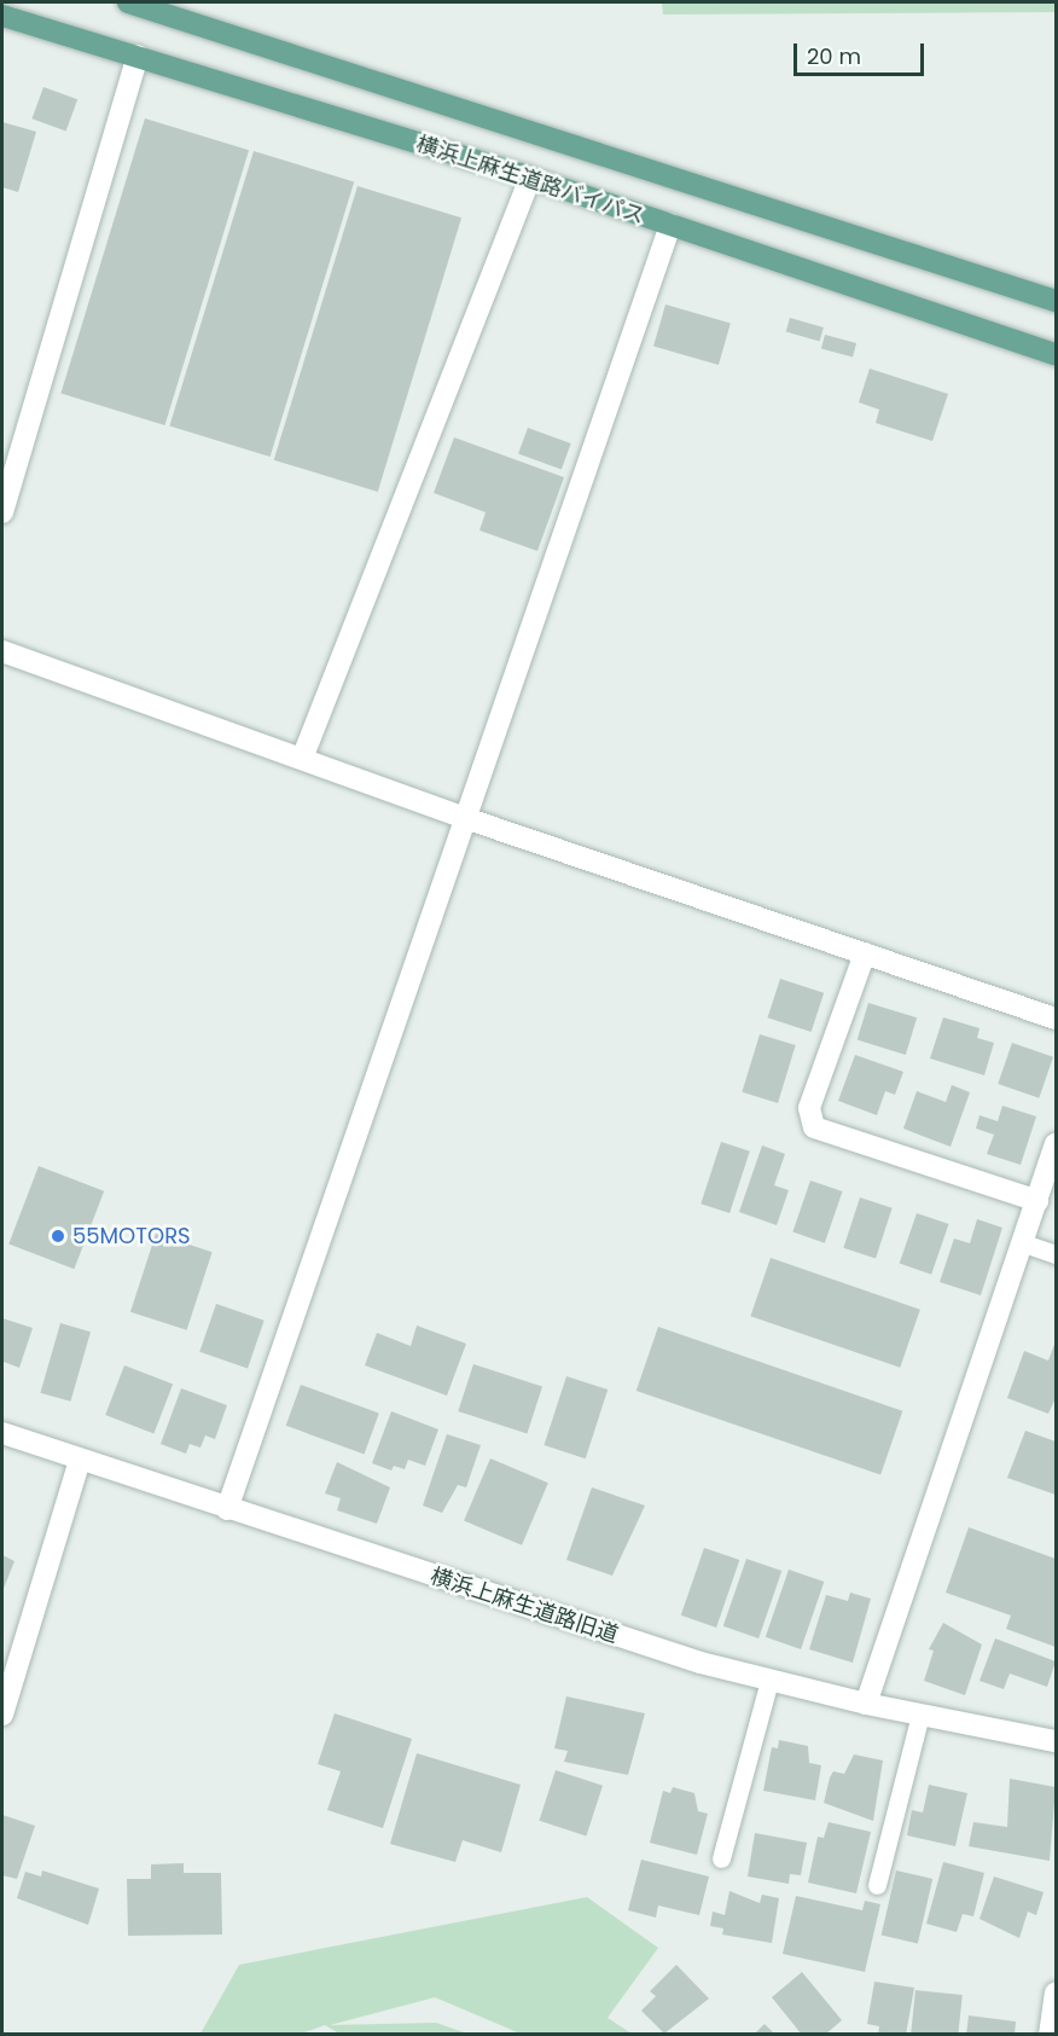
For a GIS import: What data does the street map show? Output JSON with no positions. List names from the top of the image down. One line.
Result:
{"streets":{"main road":["横浜上麻生道路バイパス"],"street":["横浜上麻生道路旧道"]},"places":["55MOTORS"],"scale_bar":"20 m"}
